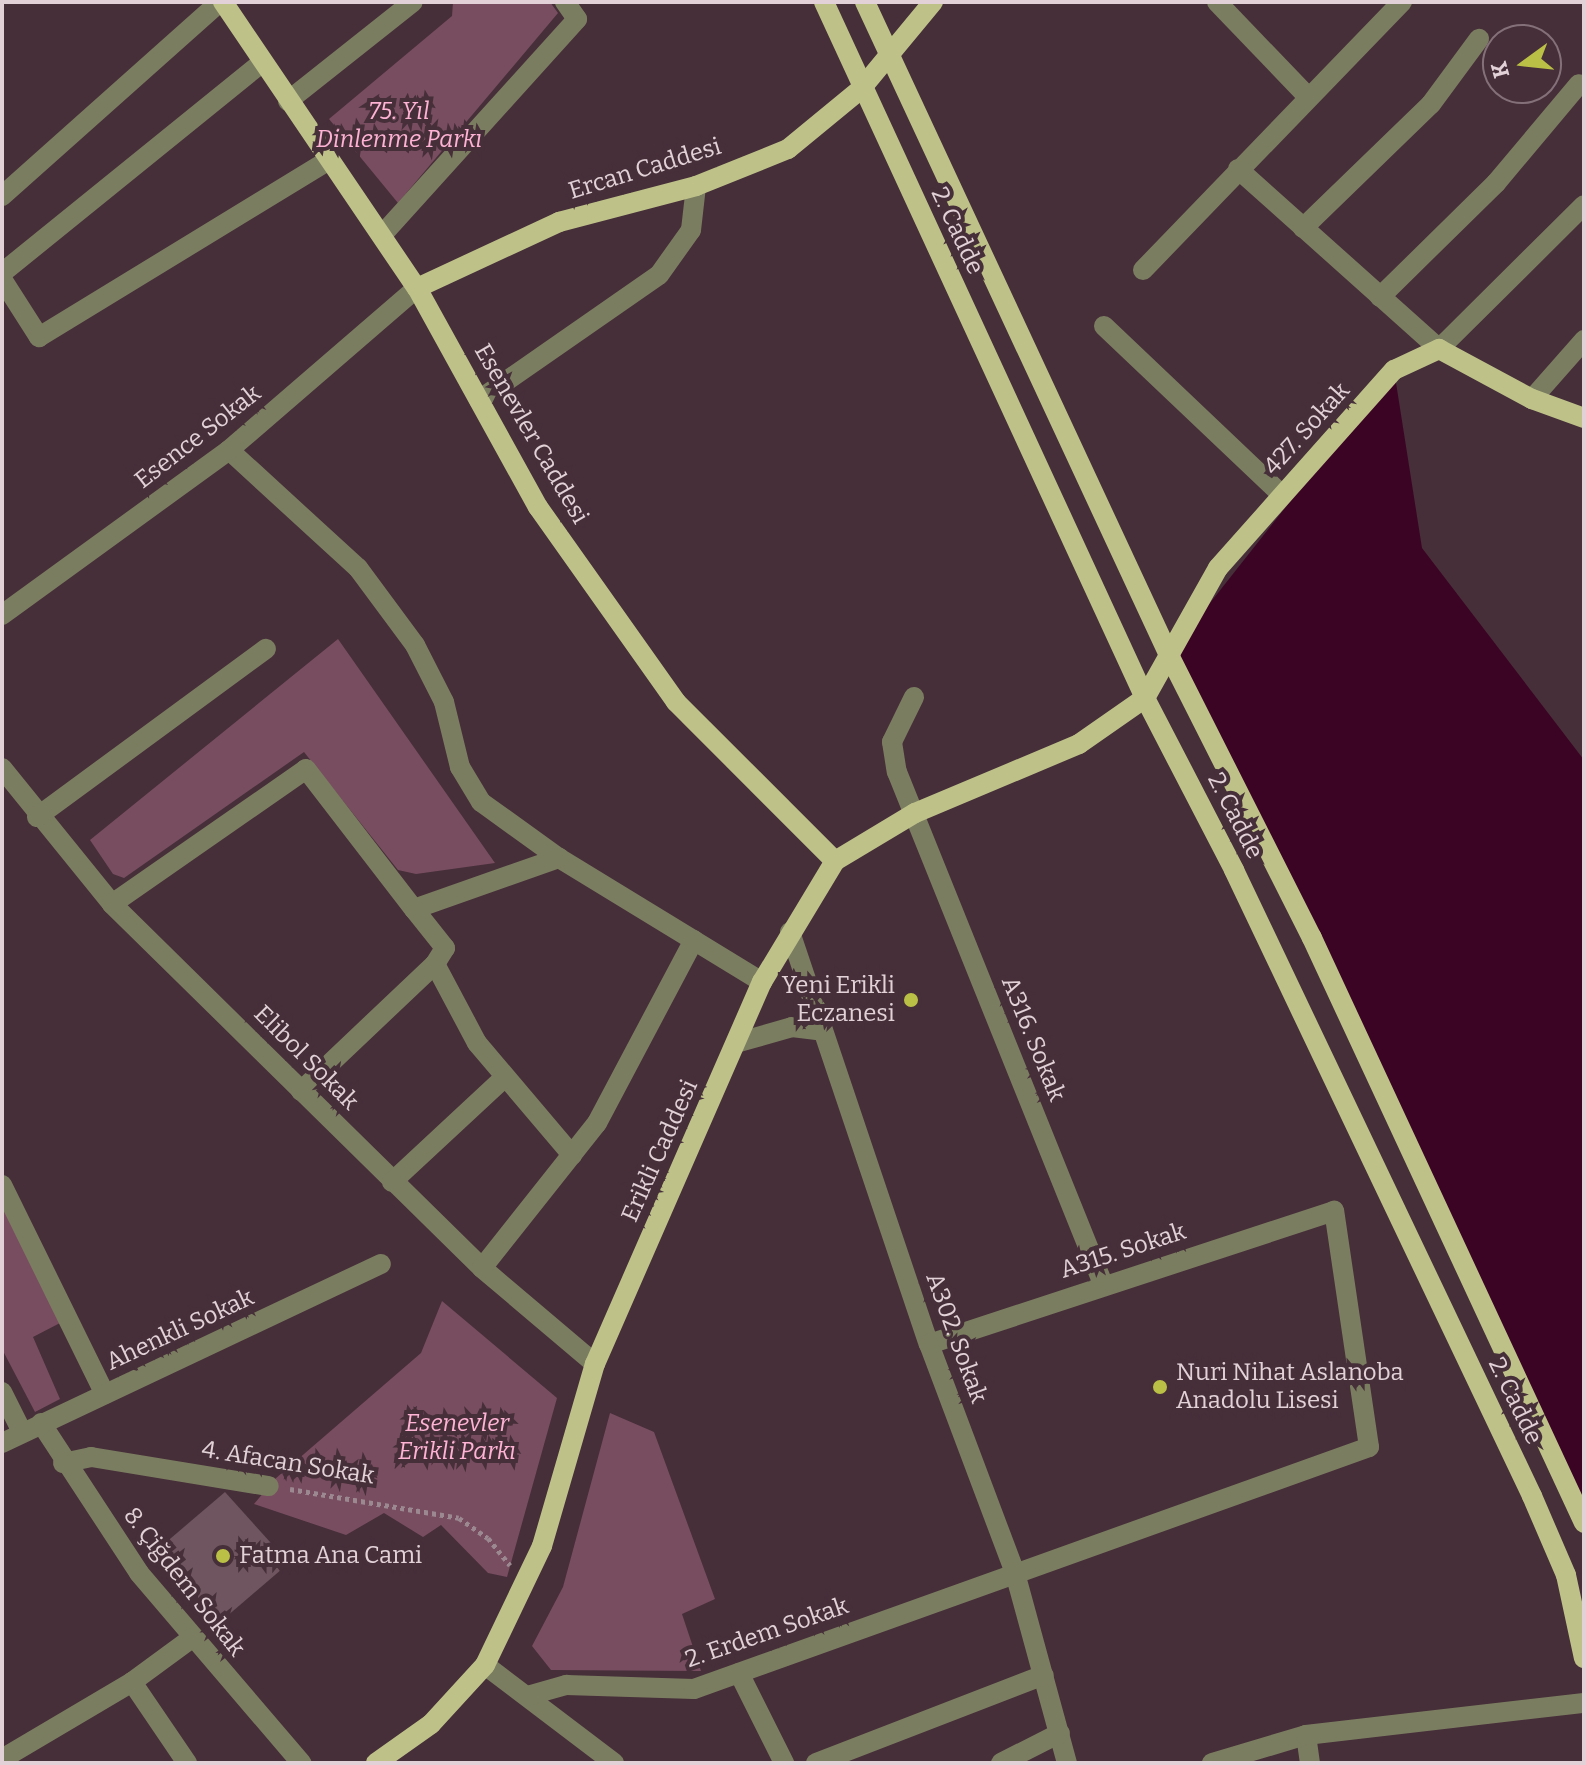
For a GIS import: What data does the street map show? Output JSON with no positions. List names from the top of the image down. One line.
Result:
{"streets":{"main road":["Ercan Caddesi","2. Cadde","427. Sokak","Esenevler Caddesi","Erikli Caddesi"],"street":["Esence Sokak","A316. Sokak","Elibol Sokak","A315. Sokak","Ahenkli Sokak","A302. Sokak","4. Afacan Sokak","8. Çiğdem Sokak","2. Erdem Sokak"]},"crossings":[["Ercan Caddesi","2. Cadde"],["Ercan Caddesi","Esenevler Caddesi"],["Ercan Caddesi","Esence Sokak"],["2. Cadde","427. Sokak"],["2. Cadde","Erikli Caddesi"],["427. Sokak","Erikli Caddesi"],["Esenevler Caddesi","Esence Sokak"],["Esenevler Caddesi","Erikli Caddesi"],["A316. Sokak","Erikli Caddesi"],["A316. Sokak","A315. Sokak"],["Elibol Sokak","Erikli Caddesi"],["Erikli Caddesi","A302. Sokak"],["Erikli Caddesi","4. Afacan Sokak"],["A315. Sokak","A302. Sokak"],["A315. Sokak","2. Erdem Sokak"],["Ahenkli Sokak","8. Çiğdem Sokak"],["A302. Sokak","2. Erdem Sokak"],["4. Afacan Sokak","8. Çiğdem Sokak"]],"parks":["75. Yıl Dinlenme Parkı","Esenevler Erikli Parkı"],"places":["Yeni Erikli Eczanesi","Nuri Nihat Aslanoba Anadolu Lisesi","Fatma Ana Cami"],"north":"left"}
